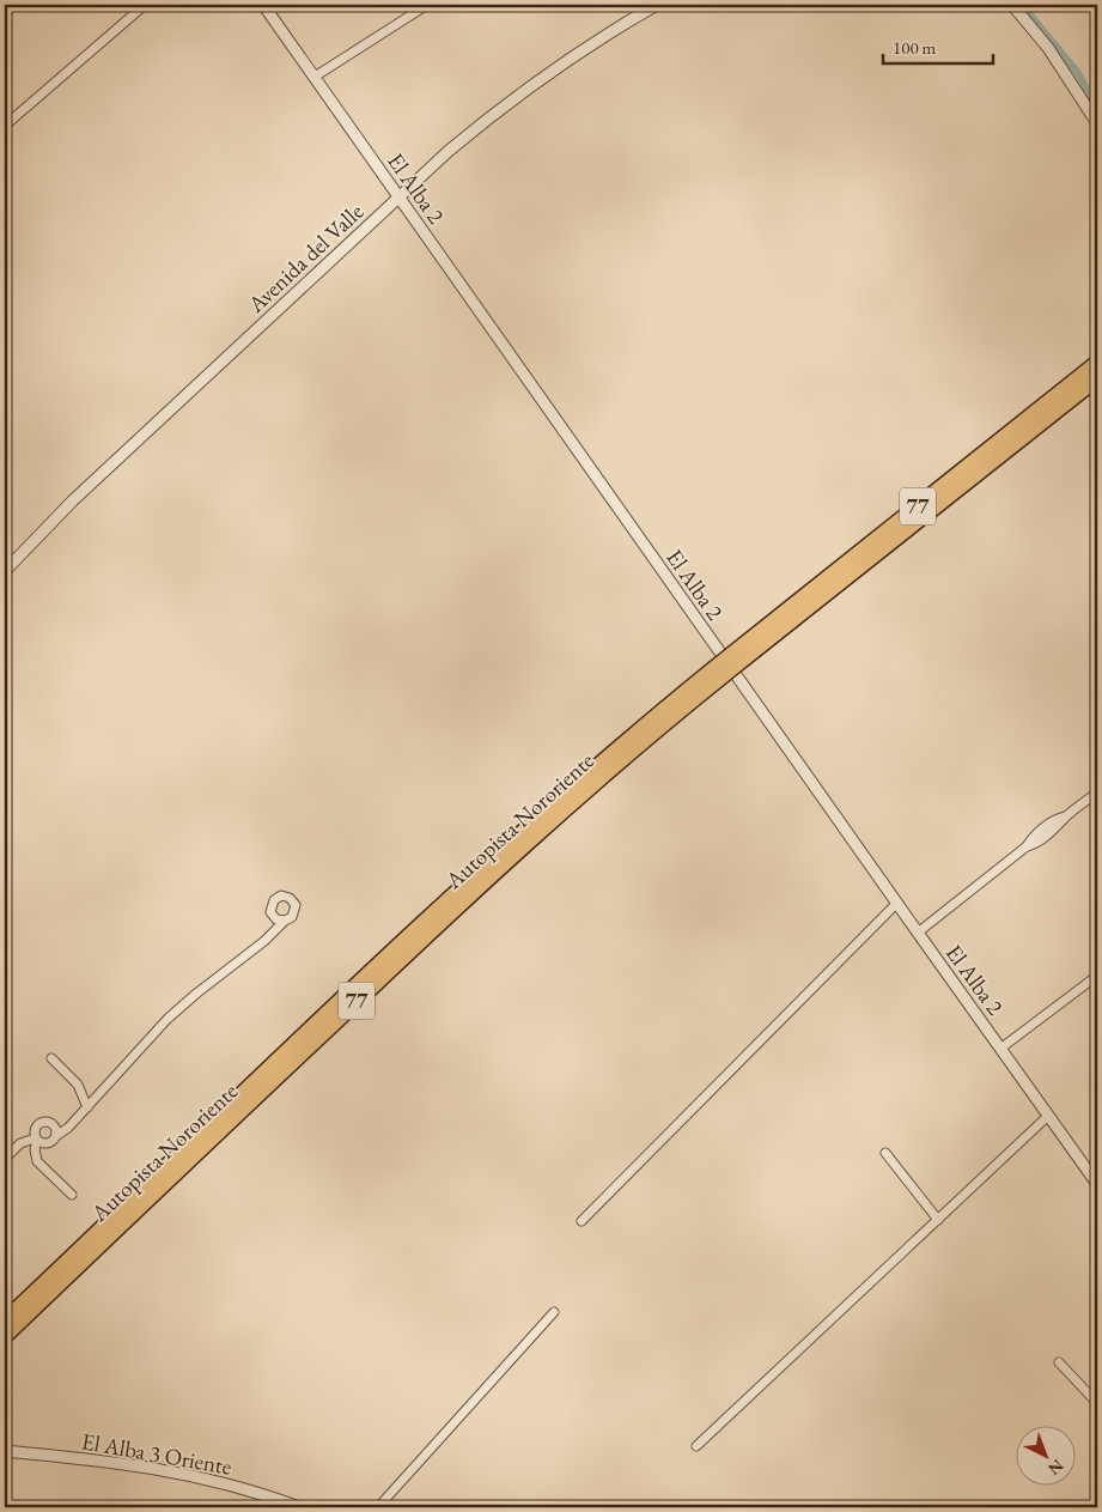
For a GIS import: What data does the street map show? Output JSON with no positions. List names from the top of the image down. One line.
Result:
{"streets":{"highway":["77","Autopista Nororiente"],"street":["El Alba 2","Avenida del Valle","El Alba 3 Oriente"]},"crossings":[["El Alba 2","Avenida del Valle"]],"scale_bar":"100 m","north":"bottom right"}
